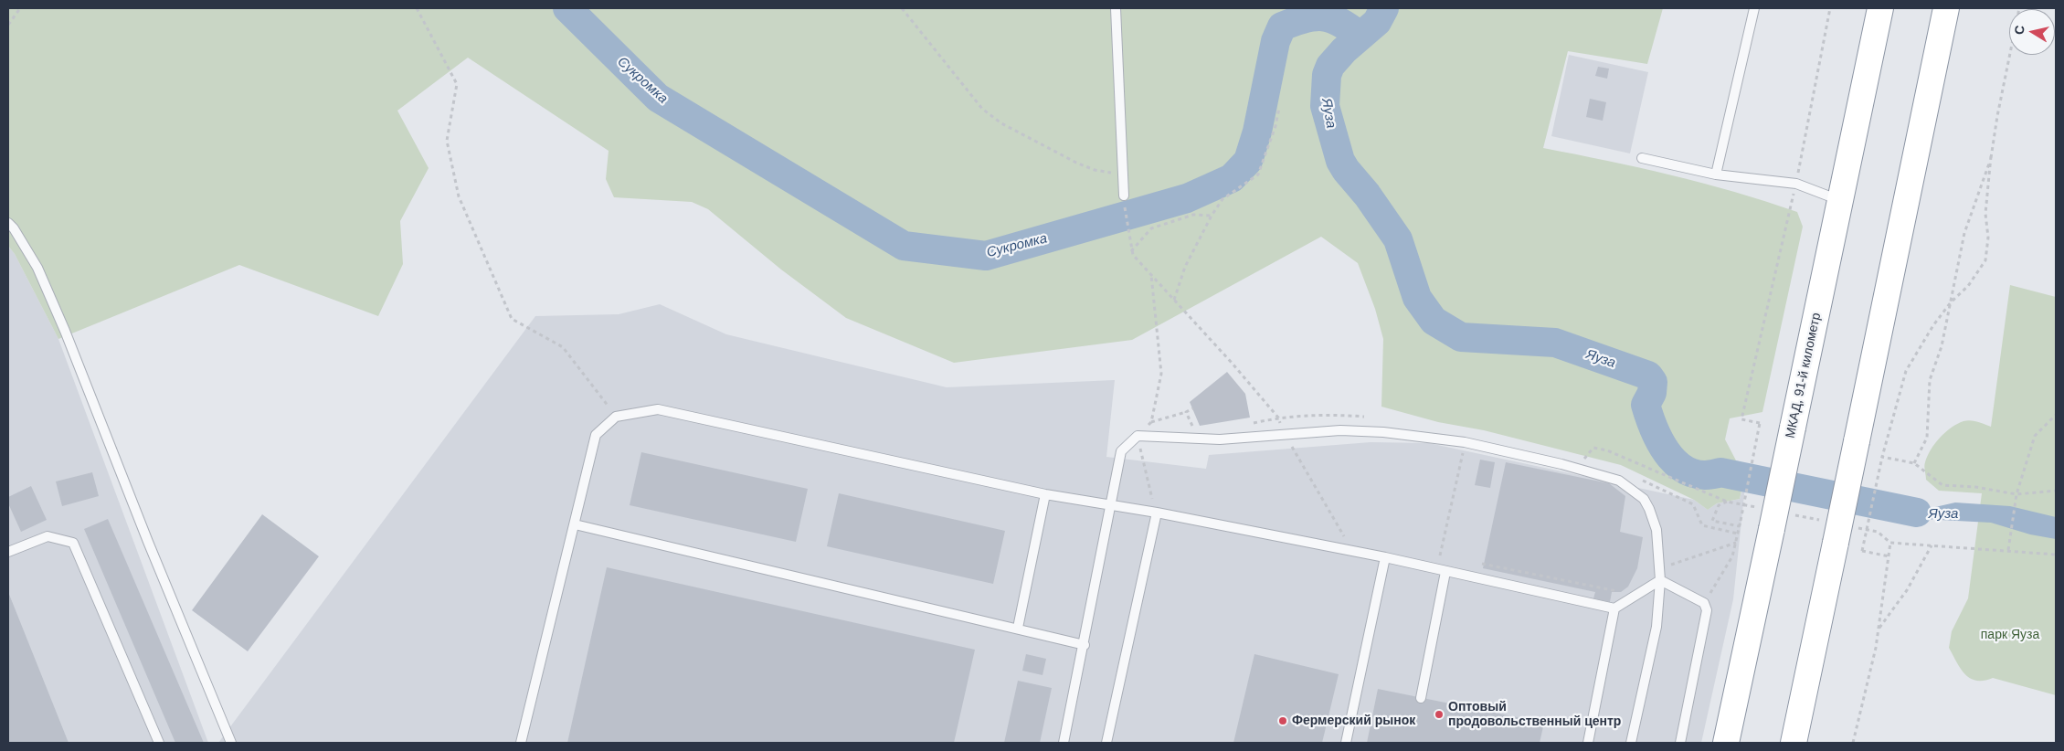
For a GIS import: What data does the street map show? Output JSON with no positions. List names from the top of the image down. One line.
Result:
{"streets":{"highway":["МКАД, 91-й километр"]},"water":["Сукромка","Яуза"],"parks":["парк Яуза"],"places":["Оптовый продовольственный центр","Фермерский рынок"],"north":"left"}
